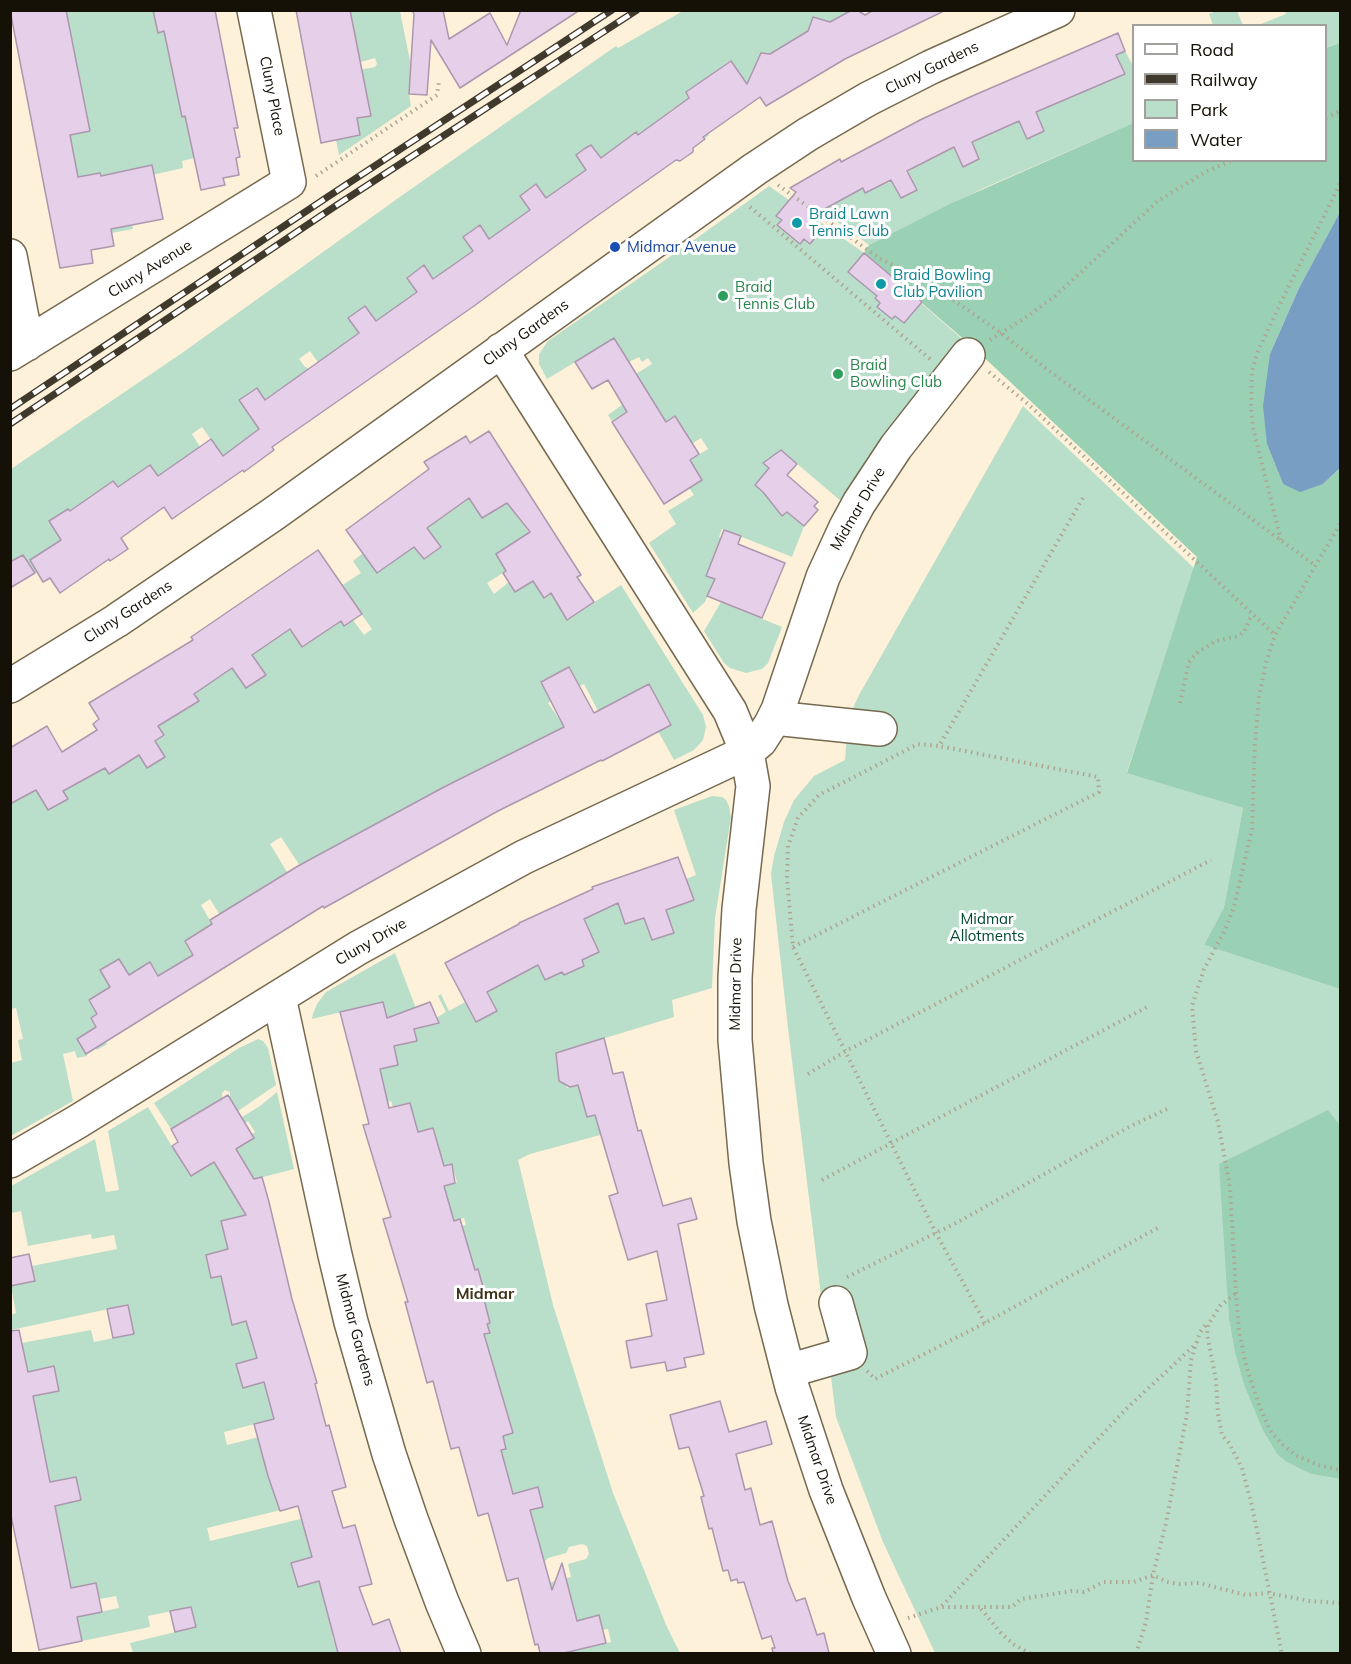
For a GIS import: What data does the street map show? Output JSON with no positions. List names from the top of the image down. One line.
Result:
{"streets":{"street":["Cluny Gardens","Cluny Place","Cluny Avenue","Midmar Drive","Cluny Drive","Midmar Gardens"]},"crossings":[["Cluny Place","Cluny Avenue"],["Midmar Drive","Cluny Drive"],["Cluny Drive","Midmar Gardens"]],"districts":["Midmar"],"parks":["Midmar Allotments"],"places":["Braid Lawn Tennis Club","Midmar Avenue","Braid Bowling Club Pavilion","Braid Tennis Club","Braid Bowling Club"],"legend":["Road","Railway","Park","Water"]}
